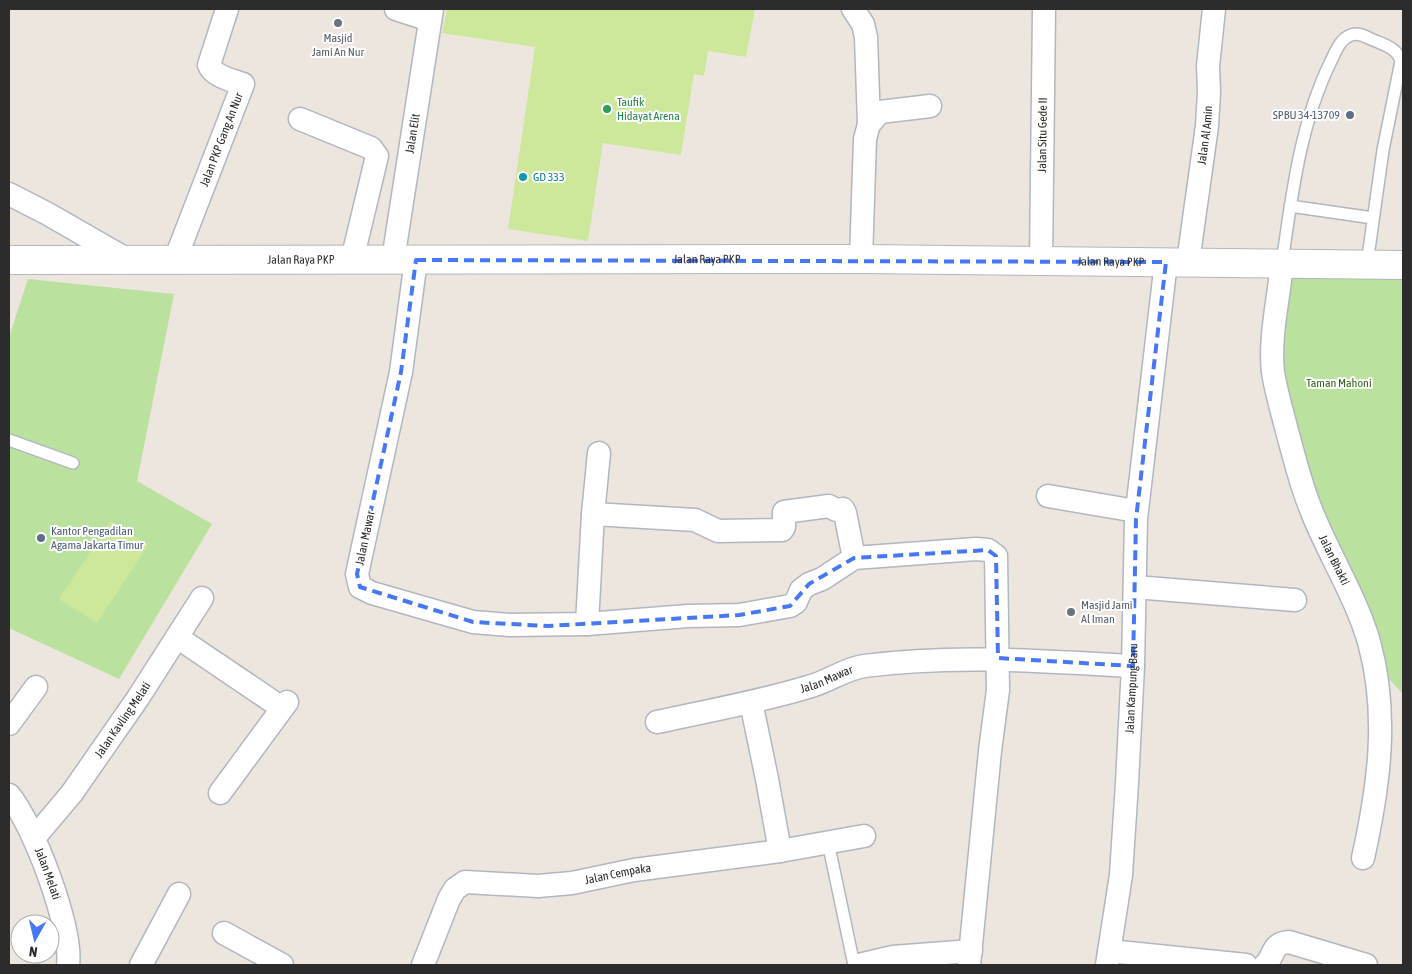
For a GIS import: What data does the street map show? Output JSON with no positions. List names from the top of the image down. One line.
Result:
{"streets":{"street":["Jalan Elit","Jalan Situ Gede II","Jalan Al Amin","Jalan PKP Gang An Nur","Jalan Raya PKP","Jalan Mawar","Jalan Bhakti","Jalan Kampung Baru","Jalan Kavling Melati","Jalan Melati","Jalan Cempaka"]},"crossings":[["Jalan Elit","Jalan Raya PKP"],["Jalan Elit","Jalan Mawar"],["Jalan Situ Gede II","Jalan Raya PKP"],["Jalan Al Amin","Jalan Raya PKP"],["Jalan Al Amin","Jalan Kampung Baru"],["Jalan PKP Gang An Nur","Jalan Raya PKP"],["Jalan Raya PKP","Jalan Mawar"],["Jalan Raya PKP","Jalan Bhakti"],["Jalan Raya PKP","Jalan Kampung Baru"],["Jalan Mawar","Jalan Kampung Baru"],["Jalan Kavling Melati","Jalan Melati"]],"parks":["Taman Mahoni"],"places":["Masjid Jami An Nur","Taufik Hidayat Arena","SPBU 34-13709","GD 333","Kantor Pengadilan Agama Jakarta Timur","Masjid Jami Al Iman"],"north":"bottom"}
